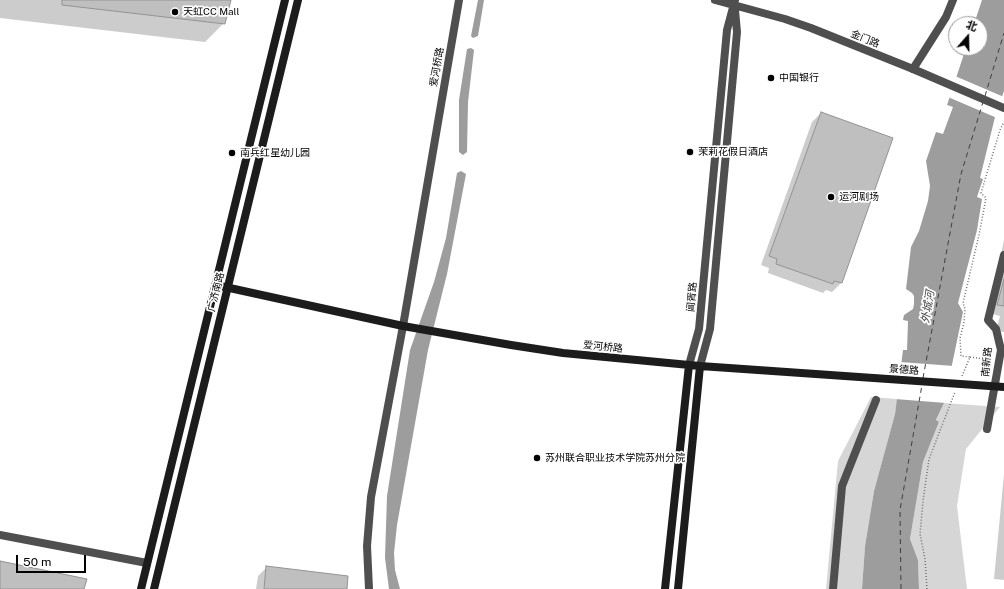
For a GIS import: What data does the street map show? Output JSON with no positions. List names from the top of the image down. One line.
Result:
{"streets":{"main road":["爱河桥路","广济南路","阊胥路","景德路"],"street":["金门路","南新路"]},"crossings":[["金门路","阊胥路"],["爱河桥路","广济南路"],["爱河桥路","阊胥路"],["爱河桥路","景德路"]],"water":["外城河"],"places":["天虹CC Mall","中国银行","茉莉花假日酒店","南兵红星幼儿园","运河剧场","苏州联合职业技术学院苏州分院"],"scale_bar":"50 m","north":"top"}
